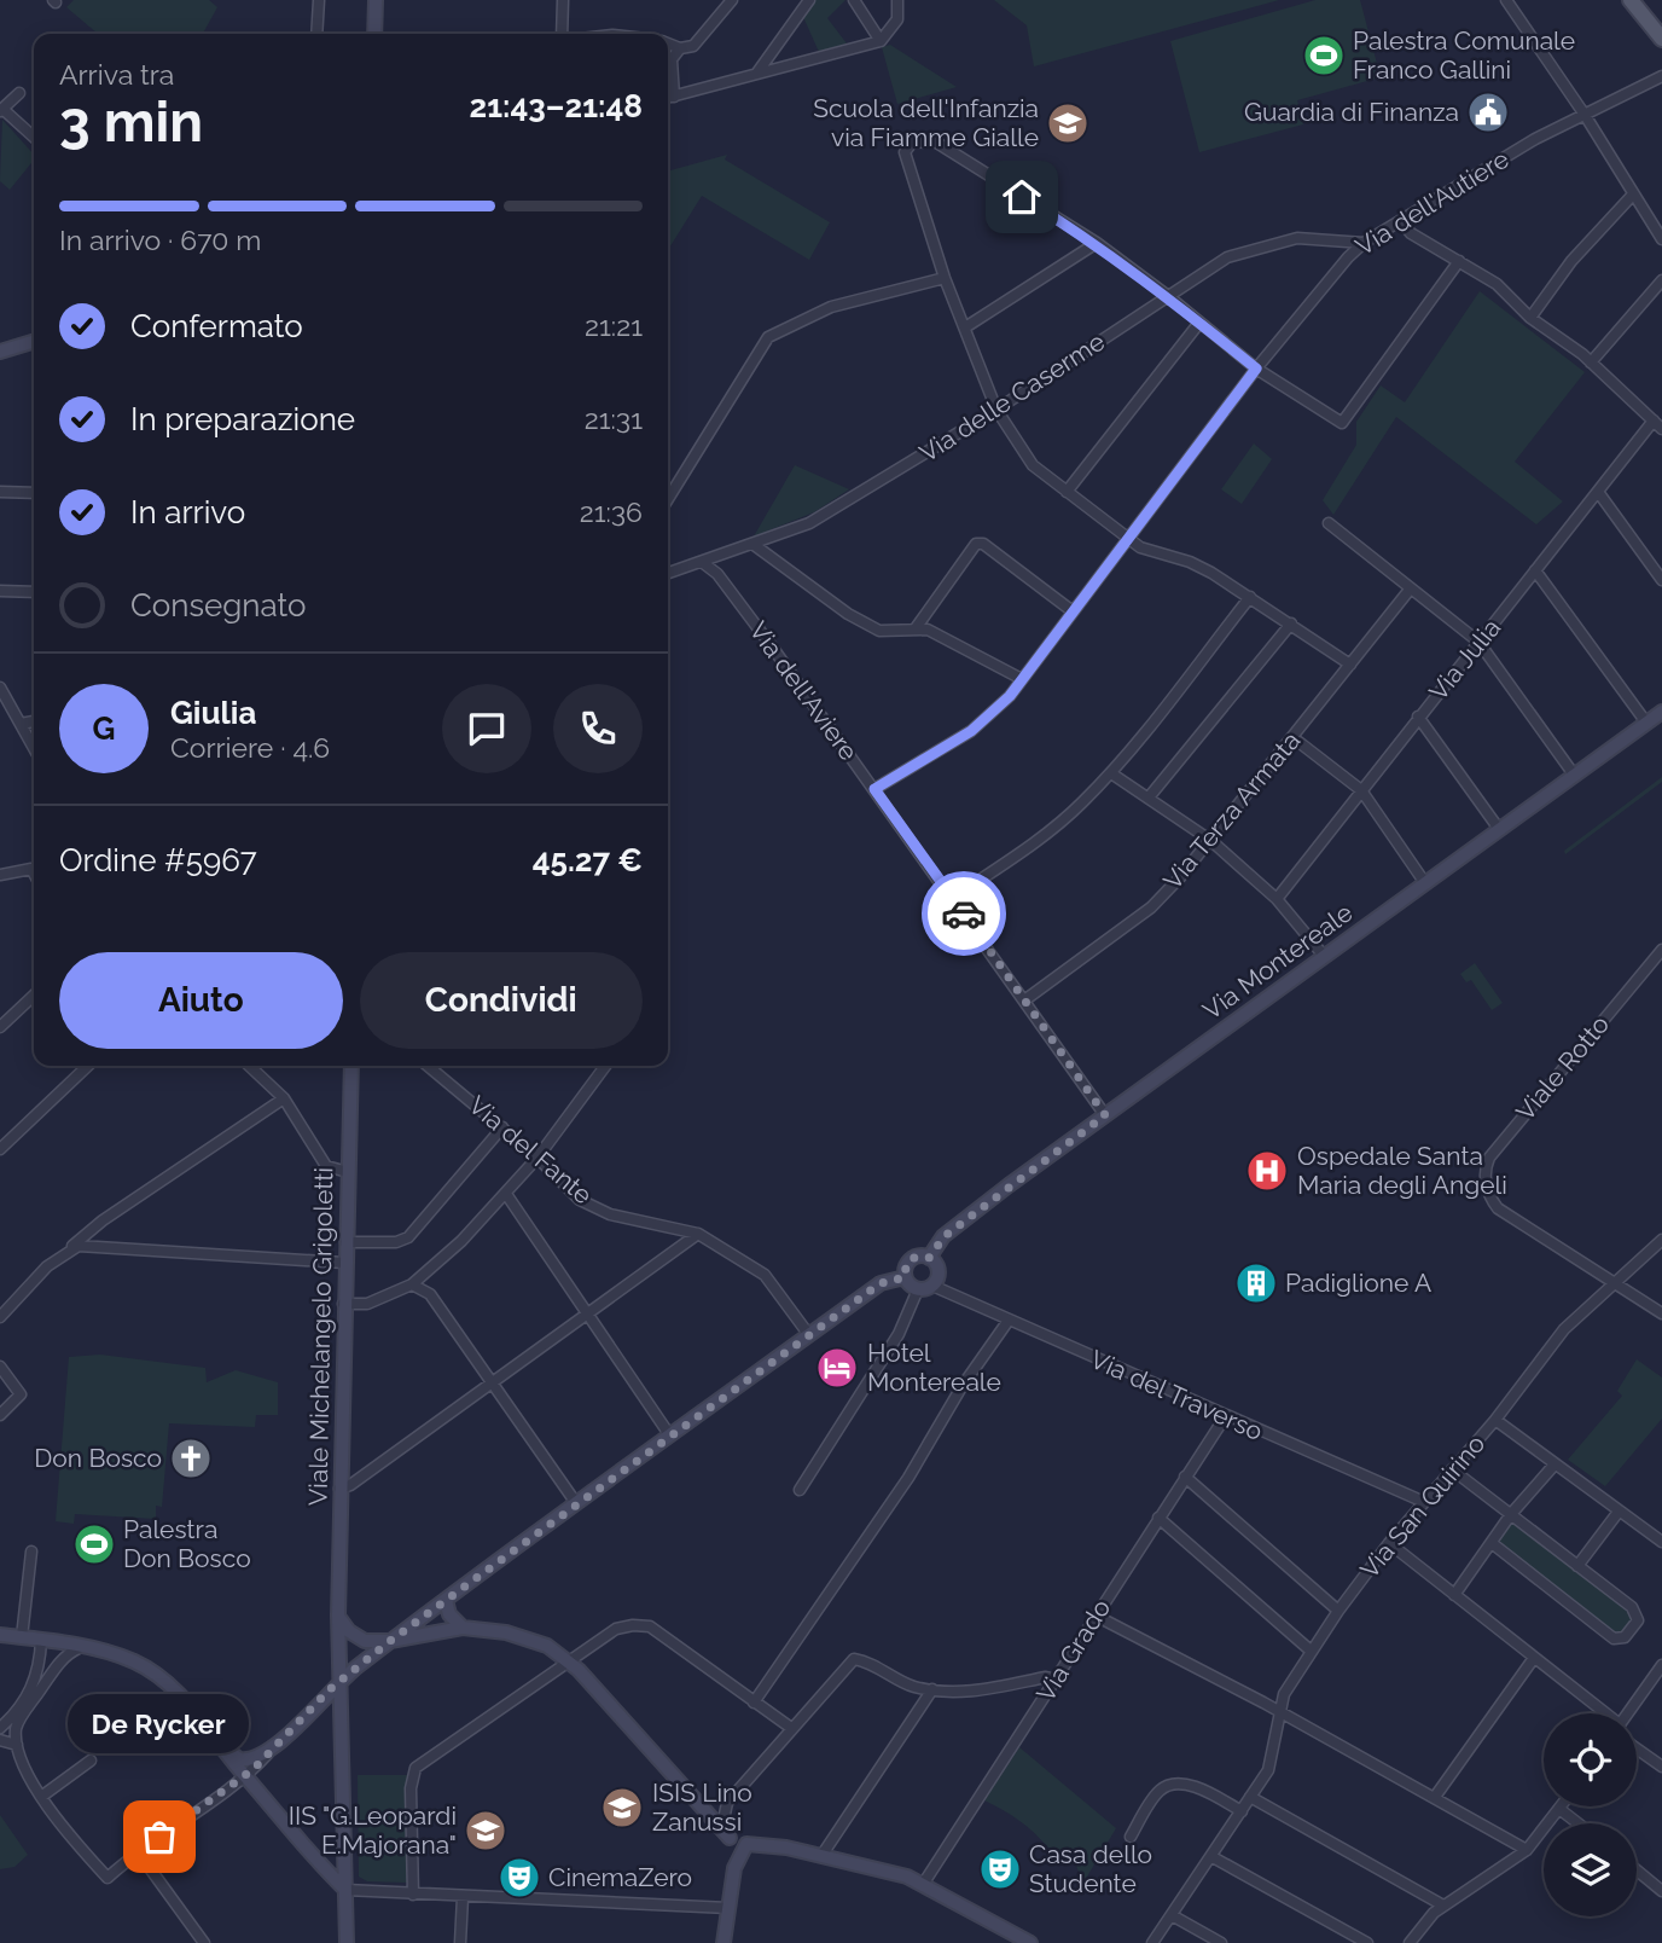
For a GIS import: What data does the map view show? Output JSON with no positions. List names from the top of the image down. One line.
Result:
{"streets":{"main road":["Via Montereale","Viale Michelangelo Grigoletti"],"street":["Via dell'Autiere","Via delle Caserme","Via Julia","Via dell'Aviere","Via Terza Armata","Viale Rotto","Via del Fante","Via del Traverso","Via San Quirino","Via Grado"]},"crossings":[["Via dell'Autiere","Via delle Caserme"],["Via dell'Autiere","Via dell'Aviere"],["Via delle Caserme","Via dell'Aviere"],["Via dell'Aviere","Via Terza Armata"],["Via dell'Aviere","Via Montereale"],["Via Montereale","Via del Traverso"],["Viale Rotto","Via San Quirino"],["Via del Traverso","Via San Quirino"],["Via del Traverso","Via Grado"]],"places":{"sports":["Palestra Comunale Franco Gallini","Palestra Don Bosco"],"public building":["Guardia di Finanza"],"school or university":["Scuola dell'Infanzia via Fiamme Gialle","ISIS Lino Zanussi","IIS \"G.Leopardi E.Majorana\""],"hospital":["Ospedale Santa Maria degli Angeli"],"building":["Padiglione A"],"hotel":["Hotel Montereale"],"church":["Don Bosco"],"other":["De Rycker"],"theatre":["Casa dello Studente","CinemaZero"]},"page":{"heading":["3 min","Arriva tra","21:43–21:48"],"panel":["Giulia","Corriere · 4.6","Ordine #5967","45.27 €"],"bar":"In arrivo · 670 m","list":[["Confermato","21:21"],["In preparazione","21:31"],["In arrivo","21:36"],"Consegnato"],"round":"G","buttons":["Aiuto","Condividi"],"bubble":"De Rycker"}}
